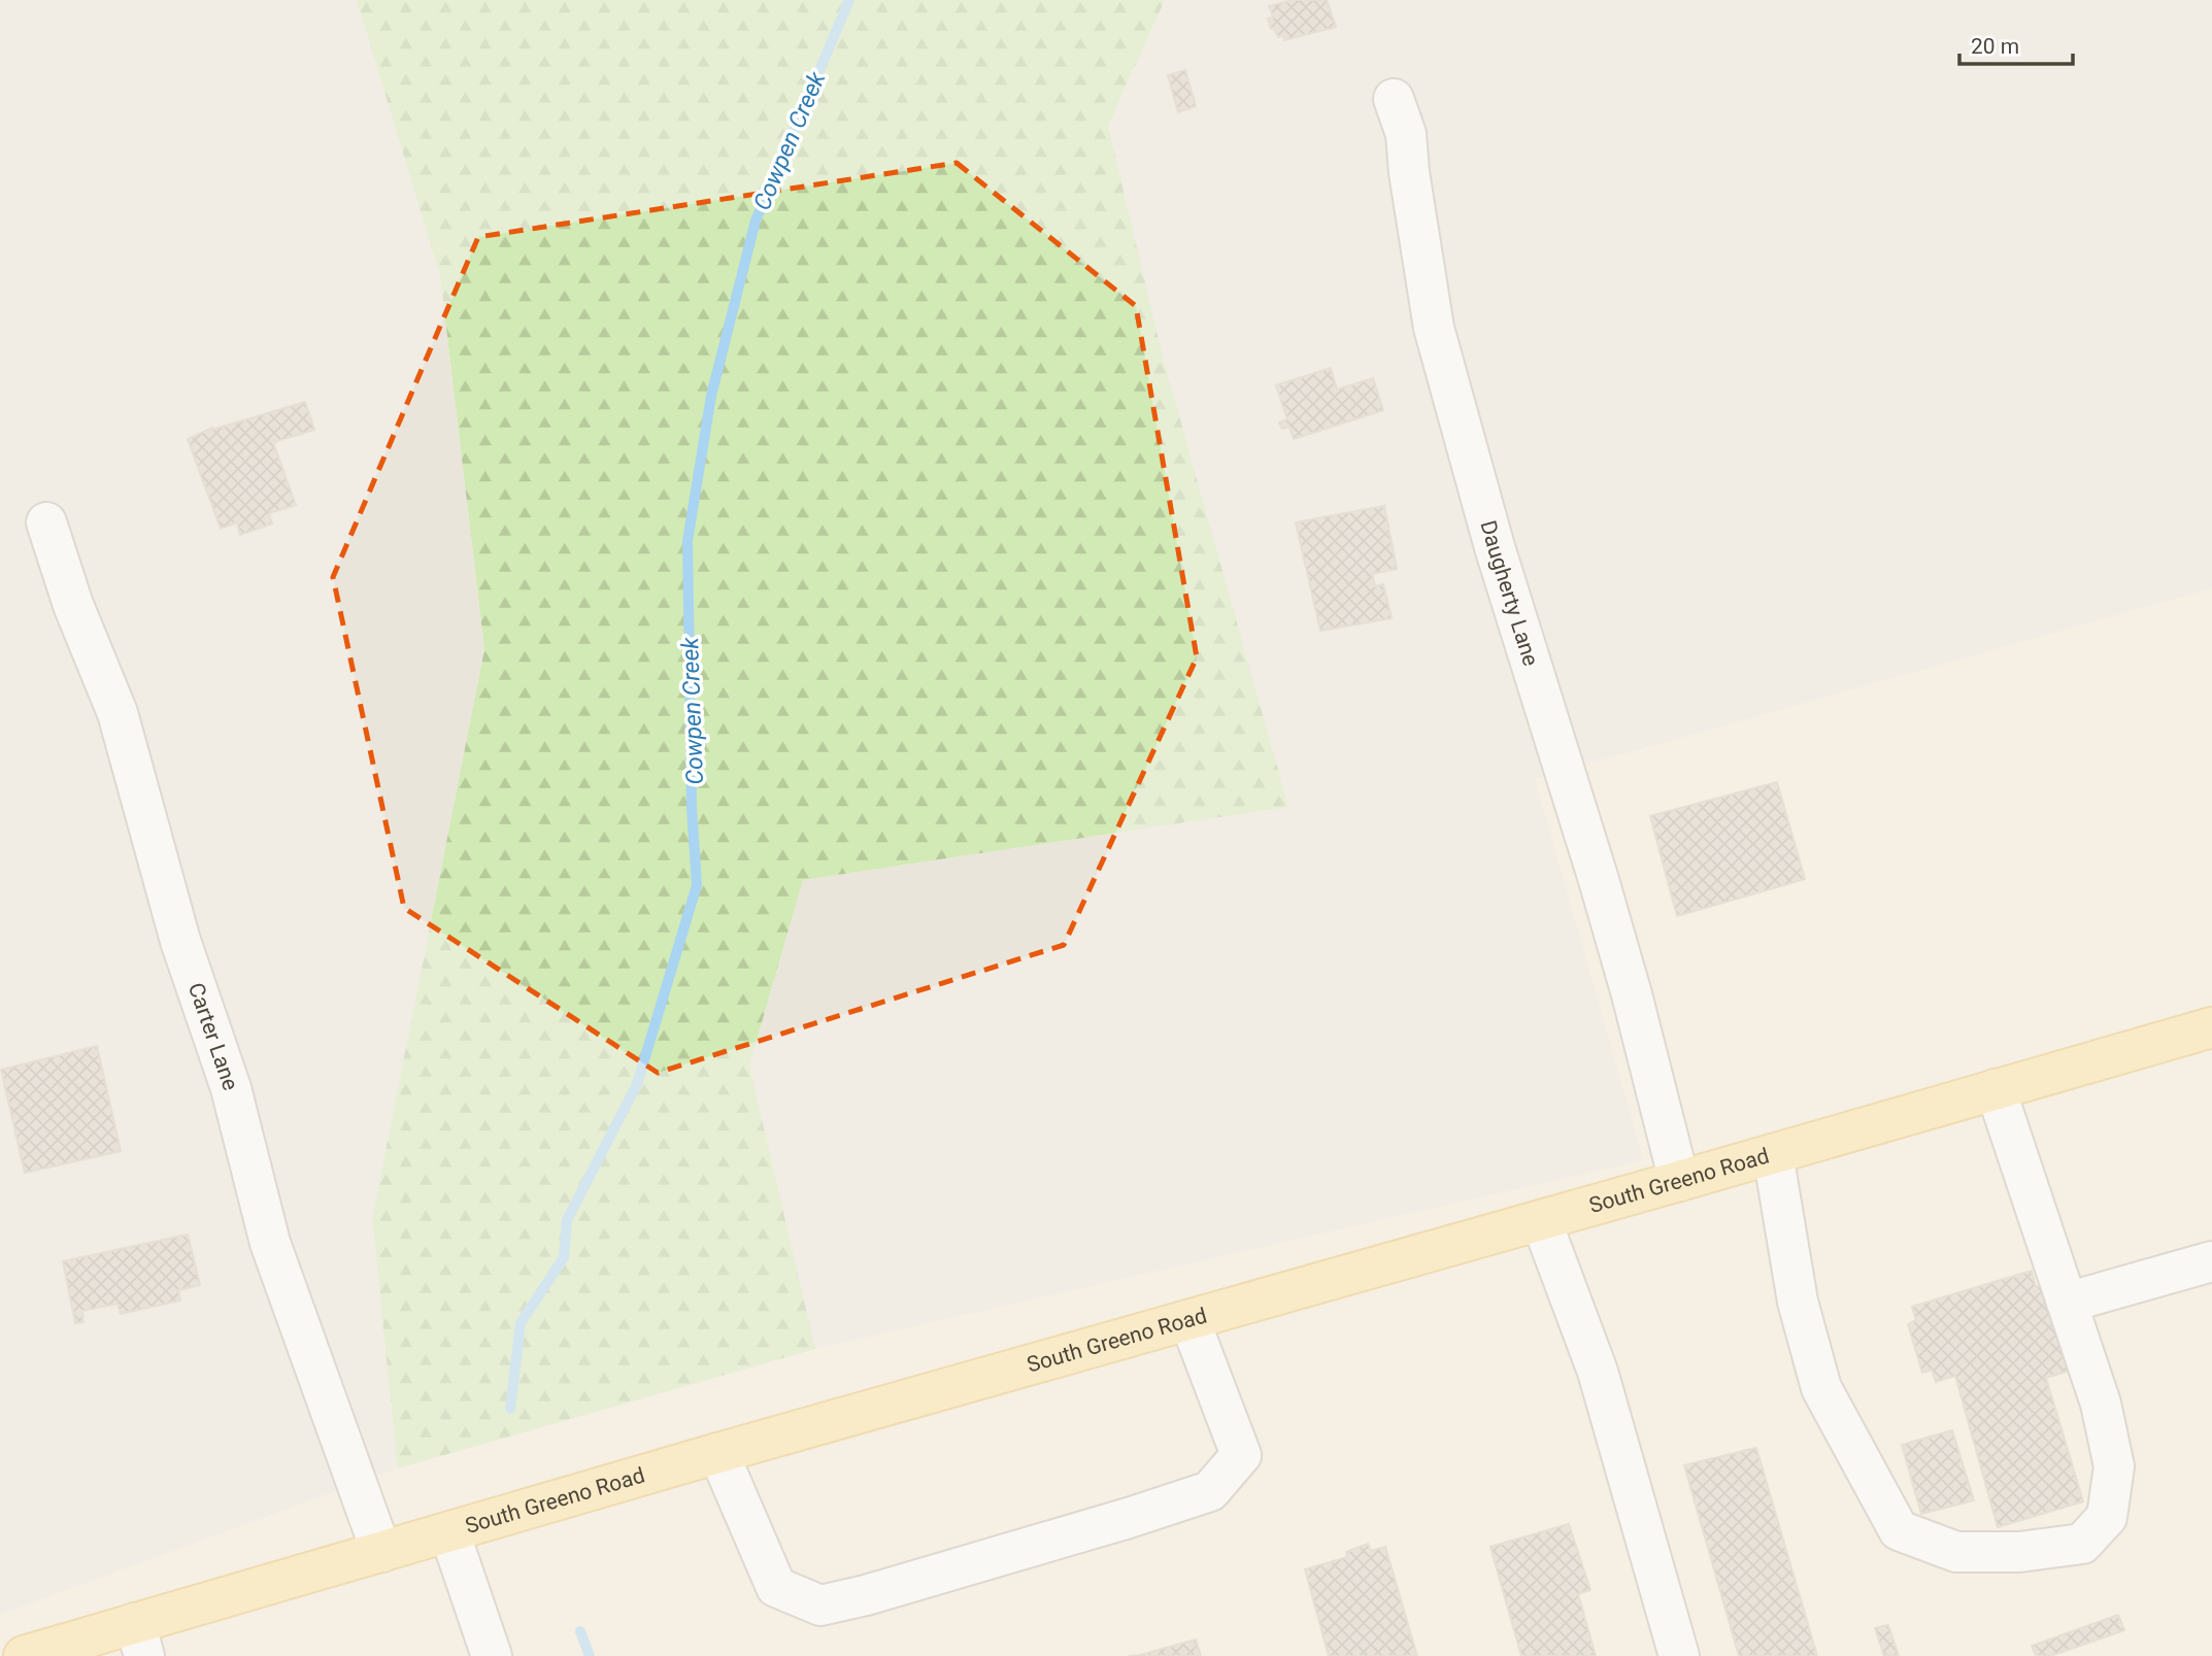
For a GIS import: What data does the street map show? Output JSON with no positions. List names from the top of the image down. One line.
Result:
{"streets":{"main road":["South Greeno Road"],"street":["Daugherty Lane","Carter Lane"]},"crossings":[["Daugherty Lane","South Greeno Road"],["Carter Lane","South Greeno Road"]],"water":["Cowpen Creek"],"scale_bar":"20 m"}
